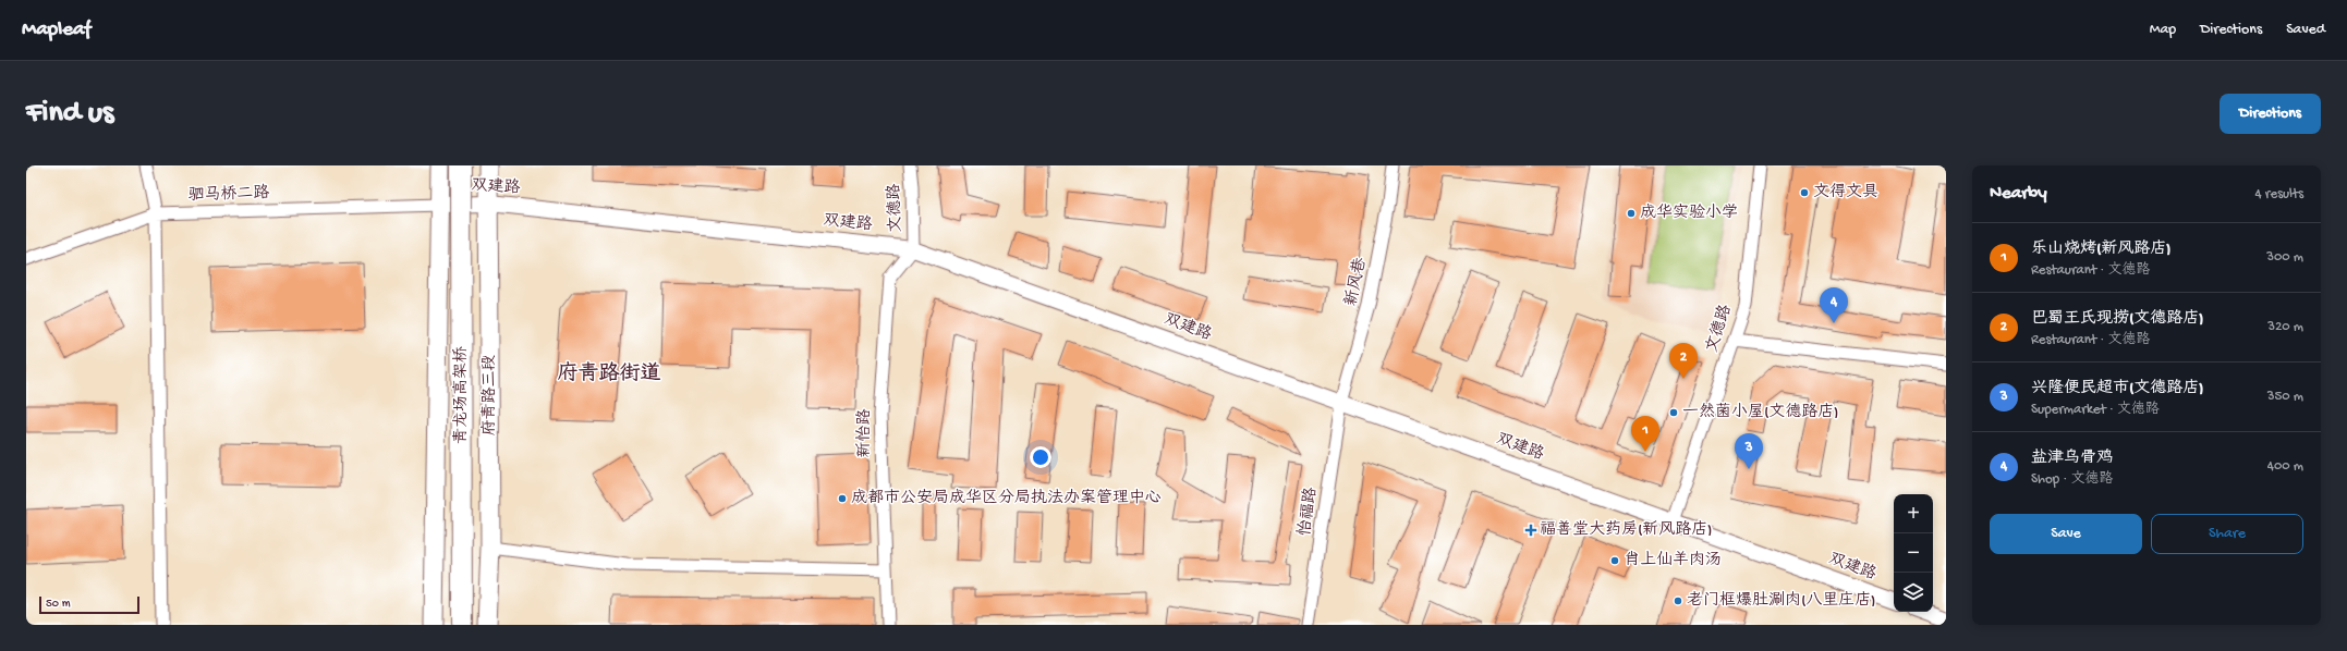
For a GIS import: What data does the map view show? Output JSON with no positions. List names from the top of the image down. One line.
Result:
{"streets":{"highway":["青龙场高架桥"],"main road":["府青路三段"],"street":["双建路","驷马桥二路","文德路","新风巷","新怡路","怡福路"]},"crossings":[["双建路","驷马桥二路"],["双建路","文德路"],["双建路","新风巷"],["双建路","府青路三段"],["双建路","新怡路"],["双建路","怡福路"],["文德路","新怡路"],["新风巷","怡福路"]],"districts":["府青路街道"],"places":{"other":["文得文具","成华实验小学","一然菌小屋(文德路店)","成都市公安局成华区分局执法办案管理中心","肖上仙羊肉汤","老门框爆肚涮肉(八里庄店)"],"health":["福善堂大药房(新风路店)"]},"scale_bar":"50 m","page":{"header":"Mapleaf","nav":["Map","Directions","Saved"],"buttons":["Directions",["Save","Share"]],"title":"Find us","heading":["Nearby","4 results"],"list":[{"mark":"1","name":"乐山烧烤(新风路店)","note":"Restaurant · 文德路","value":"300 m"},{"mark":"2","name":"巴蜀王氏现捞(文德路店)","note":"Restaurant · 文德路","value":"320 m"},{"mark":"3","name":"兴隆便民超市(文德路店)","note":"Supermarket · 文德路","value":"350 m"},{"mark":"4","name":"盐津乌骨鸡","note":"Shop · 文德路","value":"400 m"}],"pins":["4","2","1","3"],"map_buttons":["+","−"],"scale":"50 m"}}
